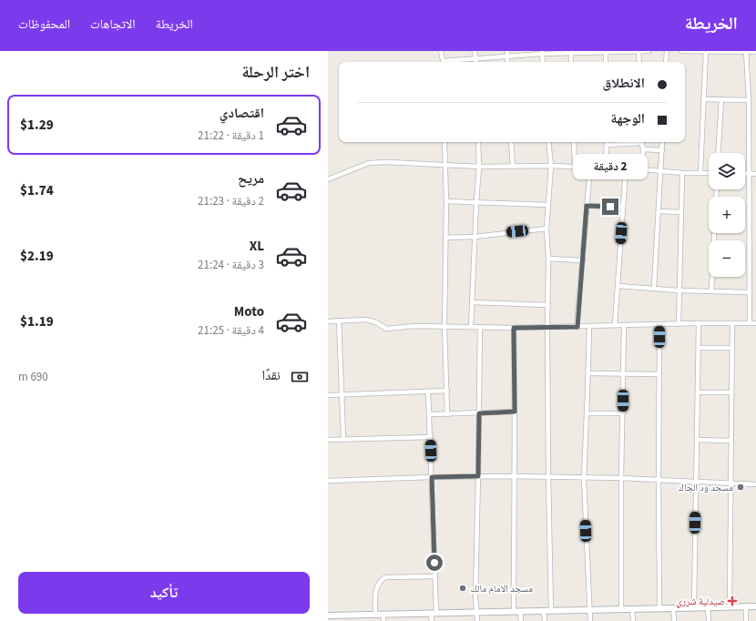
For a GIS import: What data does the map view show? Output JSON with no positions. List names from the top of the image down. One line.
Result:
{"places":{"other":["مسجد ود الجاك","مسجد الامام مالك"],"health":["صيدلية شرري"]},"page":{"header":"الخريطة","nav":["الخريطة","الاتجاهات","المحفوظات"],"heading":"اختر الرحلة","banner":["الانطلاق","الوجهة"],"list":[{"name":"اقتصادي","note":"1 دقيقة · 21:22","value":"$1.29"},{"name":"مريح","note":"2 دقيقة · 21:23","value":"$1.74"},{"name":"XL","note":"3 دقيقة · 21:24","value":"$2.19"},{"name":"Moto","note":"4 دقيقة · 21:25","value":"$1.19"}],"map_buttons":["+","−"],"bubble":"2 دقيقة","pay":["نقدًا","690 m"],"buttons":"تأكيد"}}
